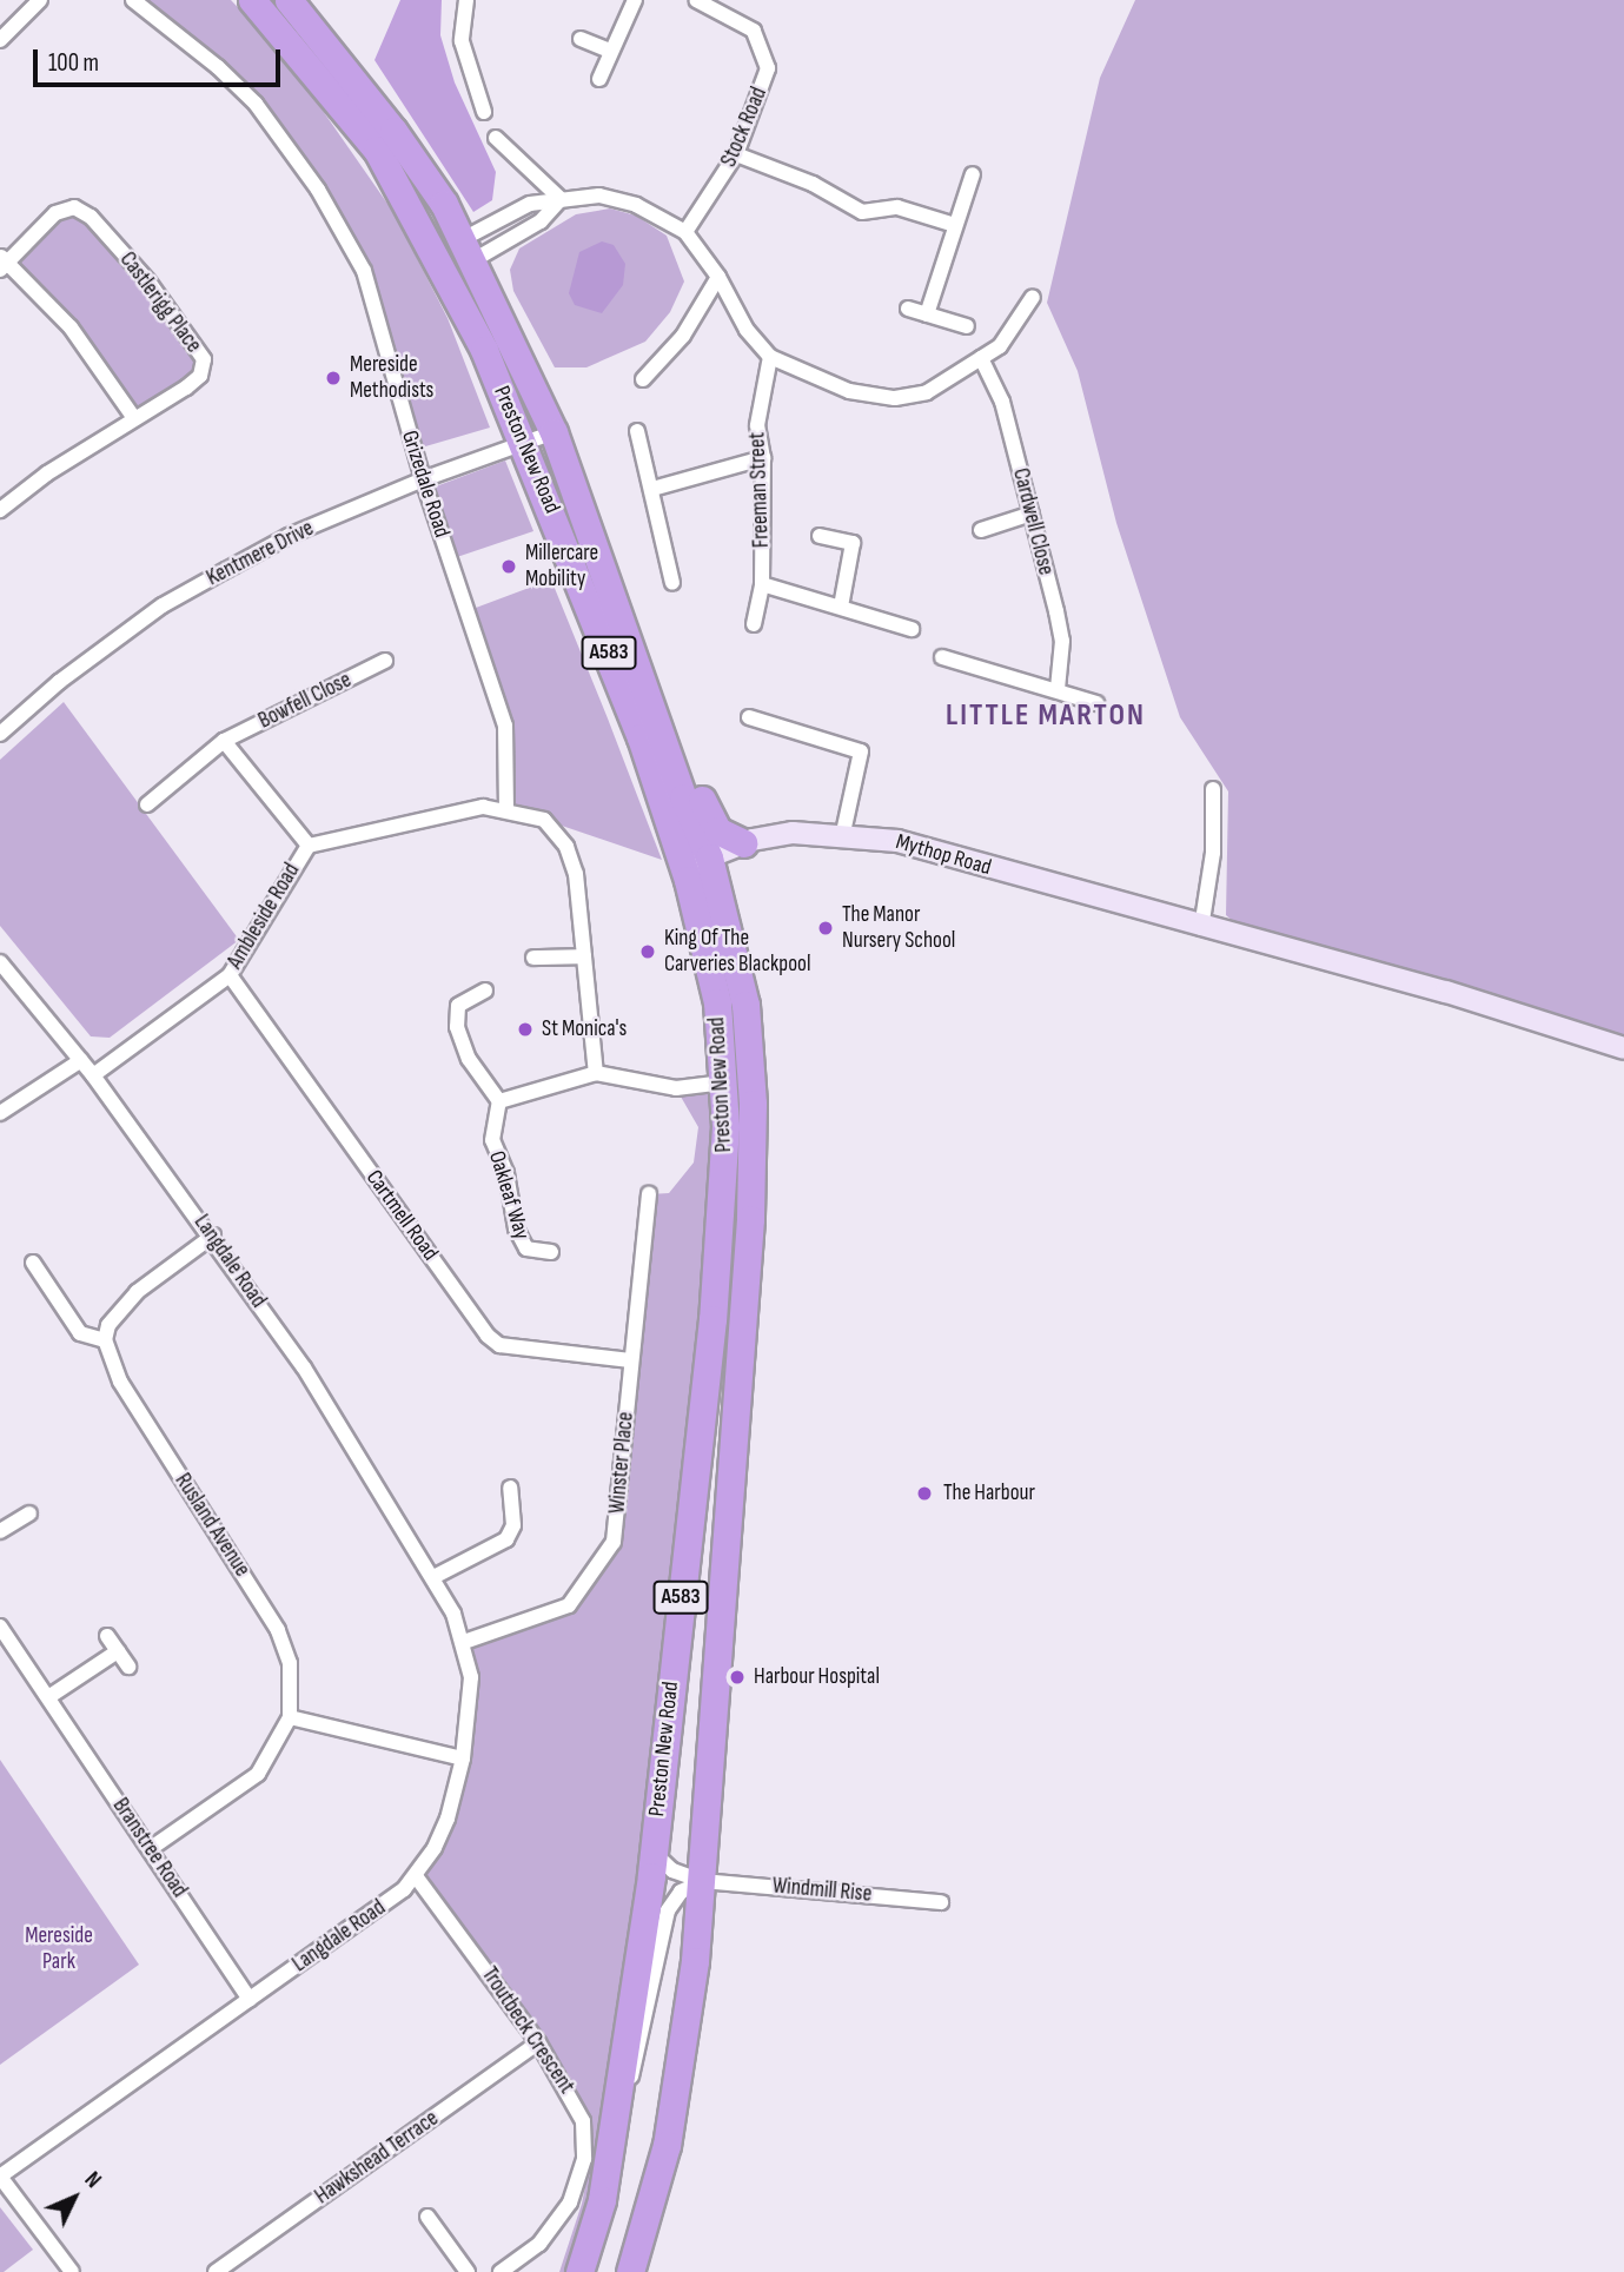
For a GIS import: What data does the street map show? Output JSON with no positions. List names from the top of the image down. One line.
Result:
{"streets":{"highway":["Preston New Road","A583"],"street":["Stock Road","Castlerigg Place","Grizedale Road","Freeman Street","Cardwell Close","Kentmere Drive","Bowfell Close","Mythop Road","Ambleside Road","Oakleaf Way","Cartmell Road","Langdale Road","Winster Place","Rusland Avenue","Branstree Road","Windmill Rise","Troutbeck Crescent","Hawkshead Terrace"]},"crossings":[["Preston New Road","Kentmere Drive"],["Preston New Road","A583"],["Preston New Road","Mythop Road"],["Preston New Road","Windmill Rise"],["Grizedale Road","Kentmere Drive"],["Grizedale Road","Ambleside Road"],["A583","Mythop Road"],["Ambleside Road","Cartmell Road"],["Ambleside Road","Langdale Road"],["Cartmell Road","Winster Place"],["Langdale Road","Winster Place"],["Langdale Road","Branstree Road"],["Langdale Road","Troutbeck Crescent"],["Rusland Avenue","Branstree Road"],["Troutbeck Crescent","Hawkshead Terrace"]],"districts":["LITTLE MARTON"],"parks":["Mereside Park"],"places":["Mereside Methodists","Millercare Mobility","The Manor Nursery School","King Of The Carveries Blackpool","St Monica's","The Harbour","Harbour Hospital"],"scale_bar":"100 m","north":"top right"}
